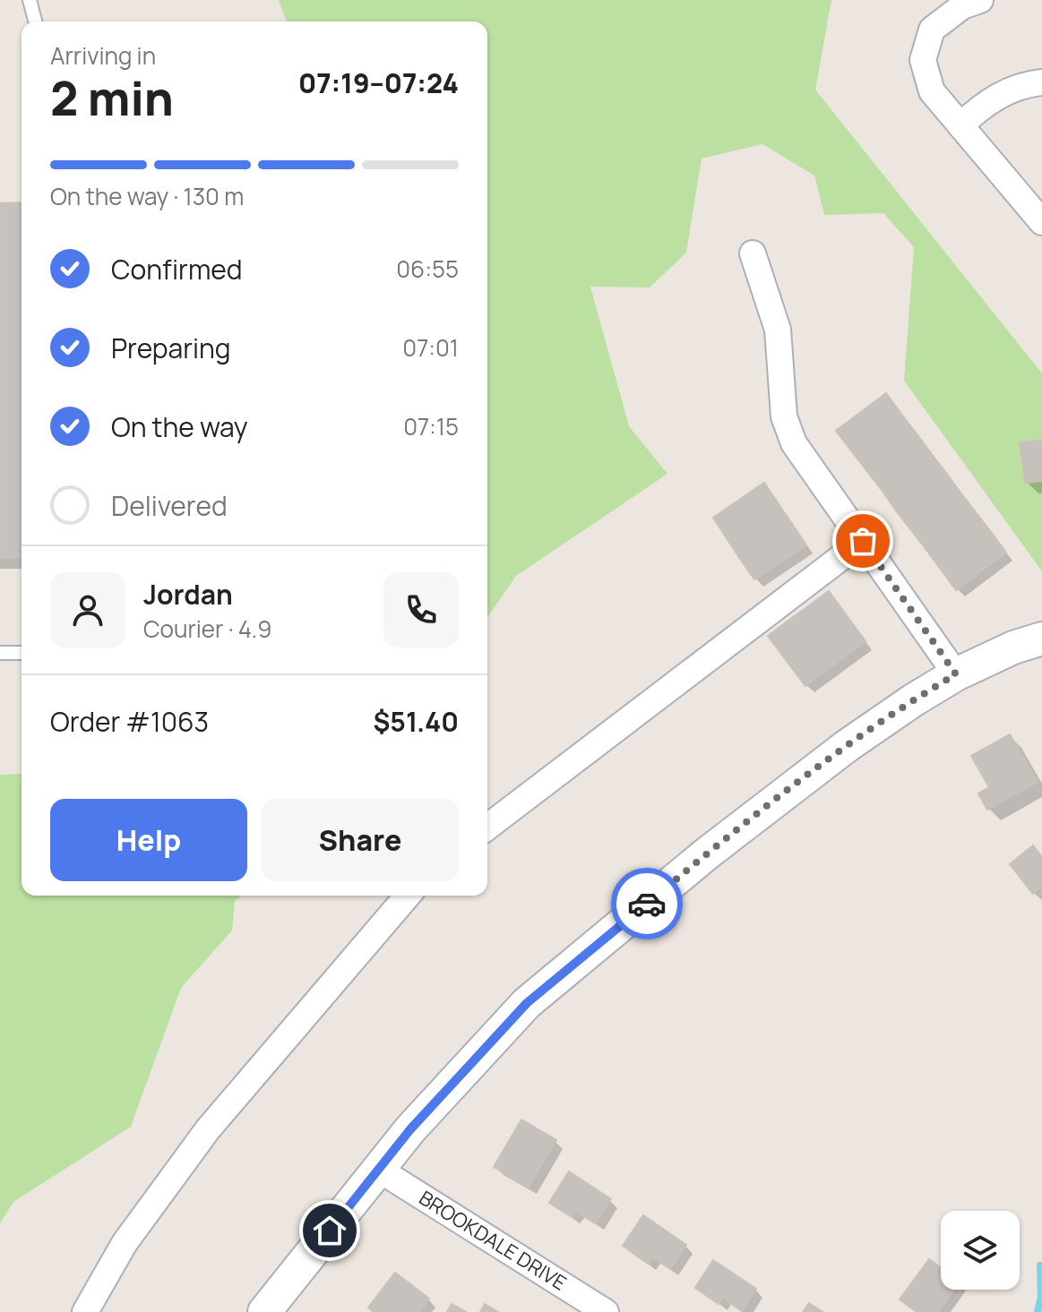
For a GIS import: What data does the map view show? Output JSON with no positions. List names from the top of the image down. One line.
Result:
{"streets":{"street":["BROOKDALE DRIVE"]},"page":{"heading":["2 min","Arriving in","07:19–07:24"],"panel":["Jordan","Courier · 4.9","Order #1063","$51.40"],"bar":"On the way · 130 m","list":[["Confirmed","06:55"],["Preparing","07:01"],["On the way","07:15"],"Delivered"],"buttons":["Help","Share"]}}
